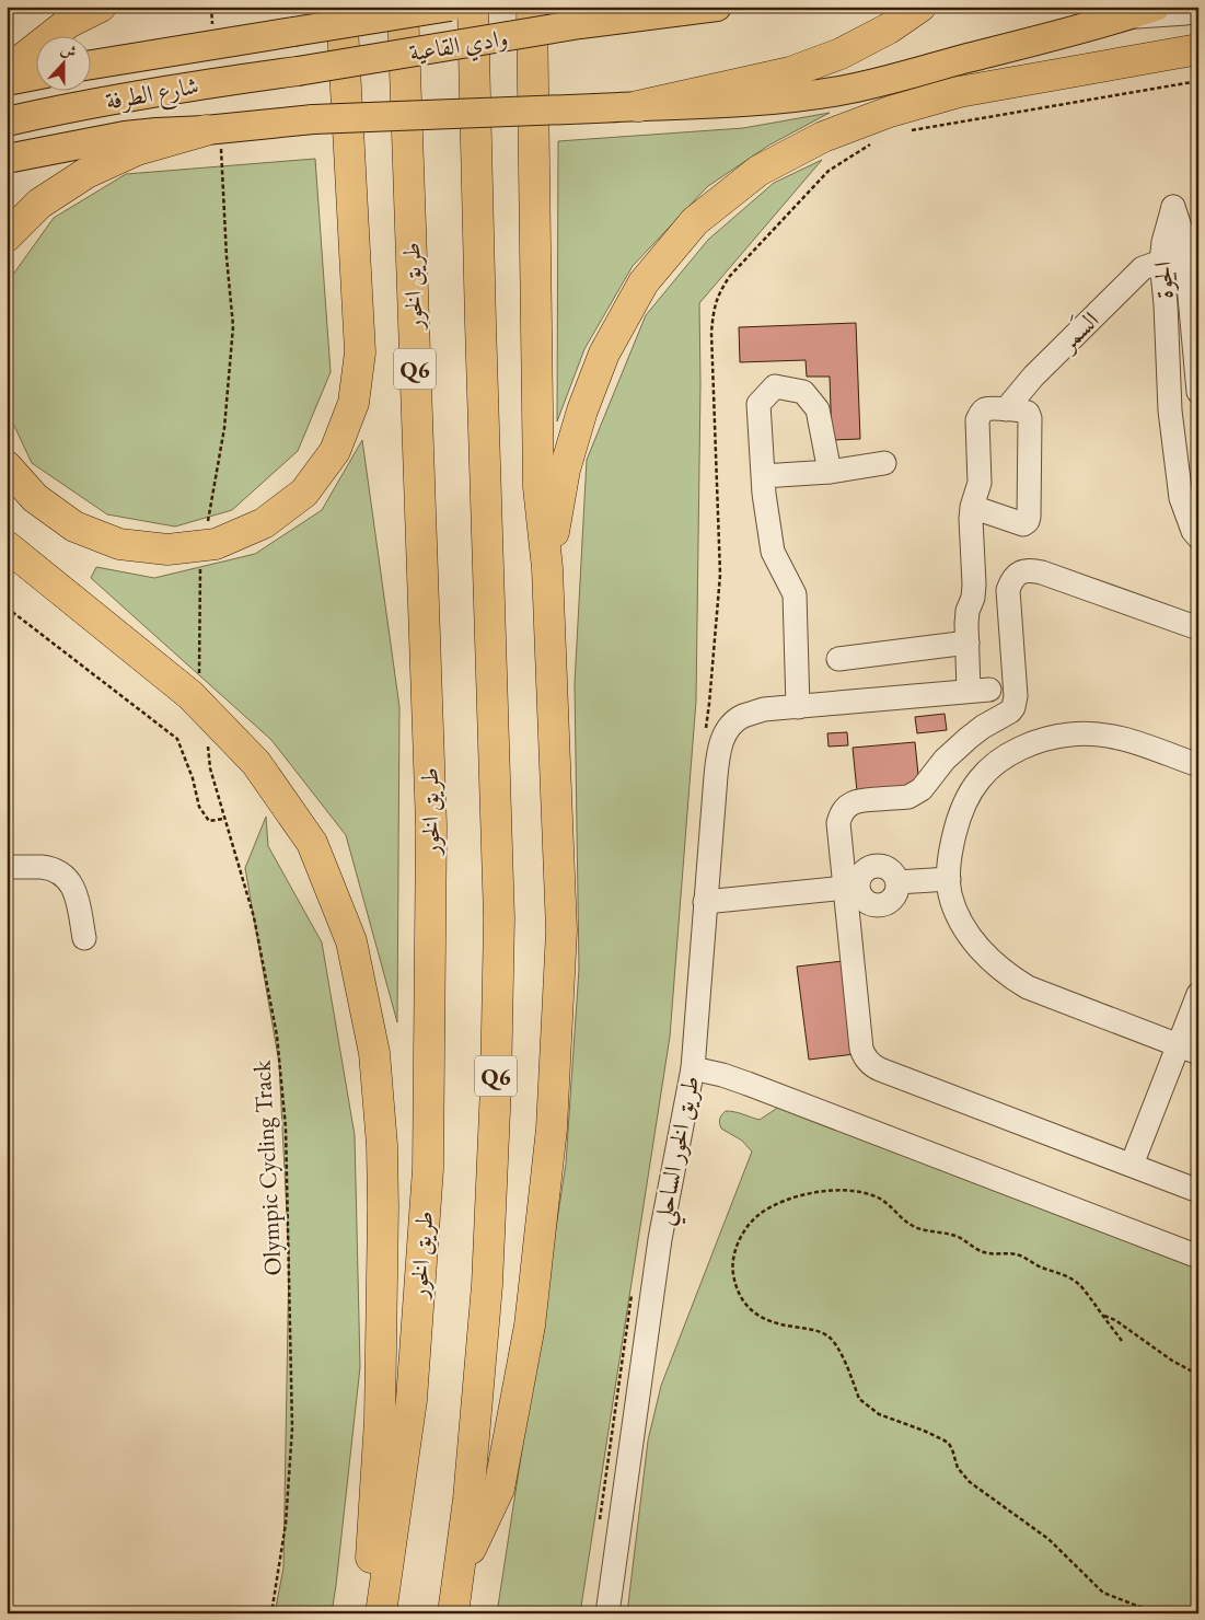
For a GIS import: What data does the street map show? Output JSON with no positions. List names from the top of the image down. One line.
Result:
{"streets":{"highway":["طريق الخور","Q6"],"main road":["وادي القاعية","شارع الطرفة"],"street":["الحوة","السَمر","طريق الخور الساحلي"],"path":["Olympic Cycling Track"]},"crossings":[["وادي القاعية","شارع الطرفة"],["الحوة","السَمر"]],"north":"top"}
